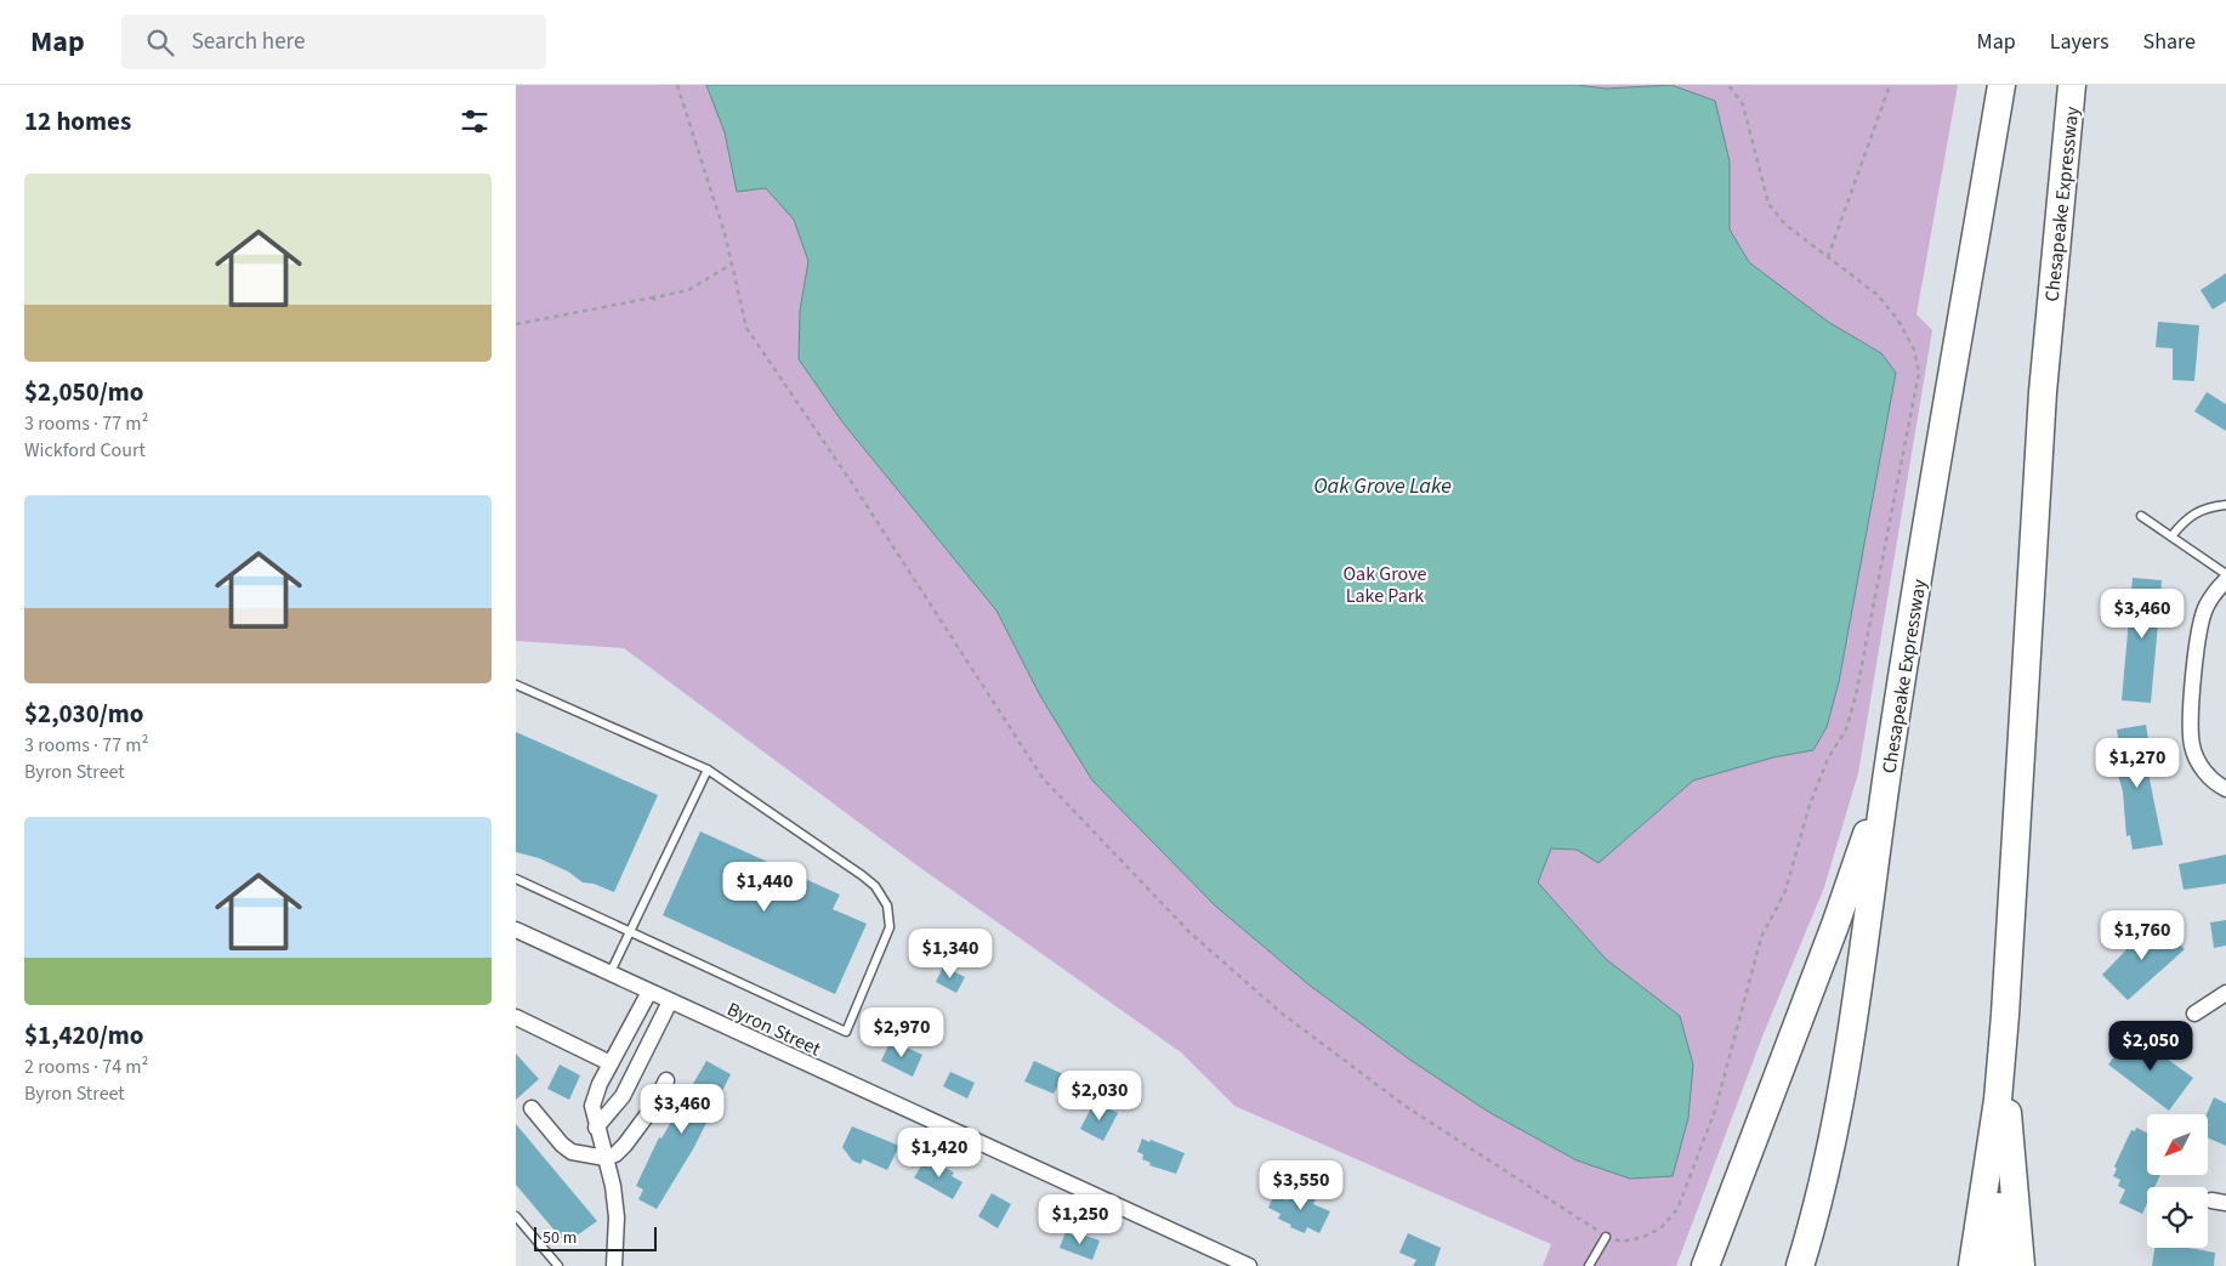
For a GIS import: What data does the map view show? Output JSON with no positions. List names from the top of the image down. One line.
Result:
{"streets":{"highway":["Chesapeake Expressway"],"street":["Byron Street"]},"water":["Oak Grove Lake"],"parks":["Oak Grove Lake Park"],"scale_bar":"50 m","north":"bottom left","page":{"header":"Map","search":"Search here","nav":["Map","Layers","Share"],"heading":"12 homes","list":[{"name":"$2,050/mo","note":"3 rooms · 77 m² · Wickford Court"},{"name":"$2,030/mo","note":"3 rooms · 77 m² · Byron Street"},{"name":"$1,420/mo","note":"2 rooms · 74 m² · Byron Street"}],"price":["$3,460","$1,270","$1,440","$1,760","$1,340","$2,970","$2,050","$2,030","$3,460","$1,420","$3,550","$1,250"],"scale":"50 m"}}
